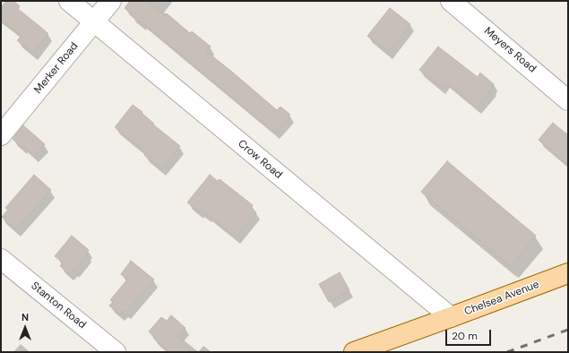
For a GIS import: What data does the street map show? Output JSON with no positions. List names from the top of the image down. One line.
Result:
{"streets":{"main road":["Chelsea Avenue"],"street":["Meyers Road","Merker Road","Crow Road","Stanton Road"]},"crossings":[["Merker Road","Crow Road"],["Crow Road","Chelsea Avenue"]],"scale_bar":"20 m","north":"top"}
